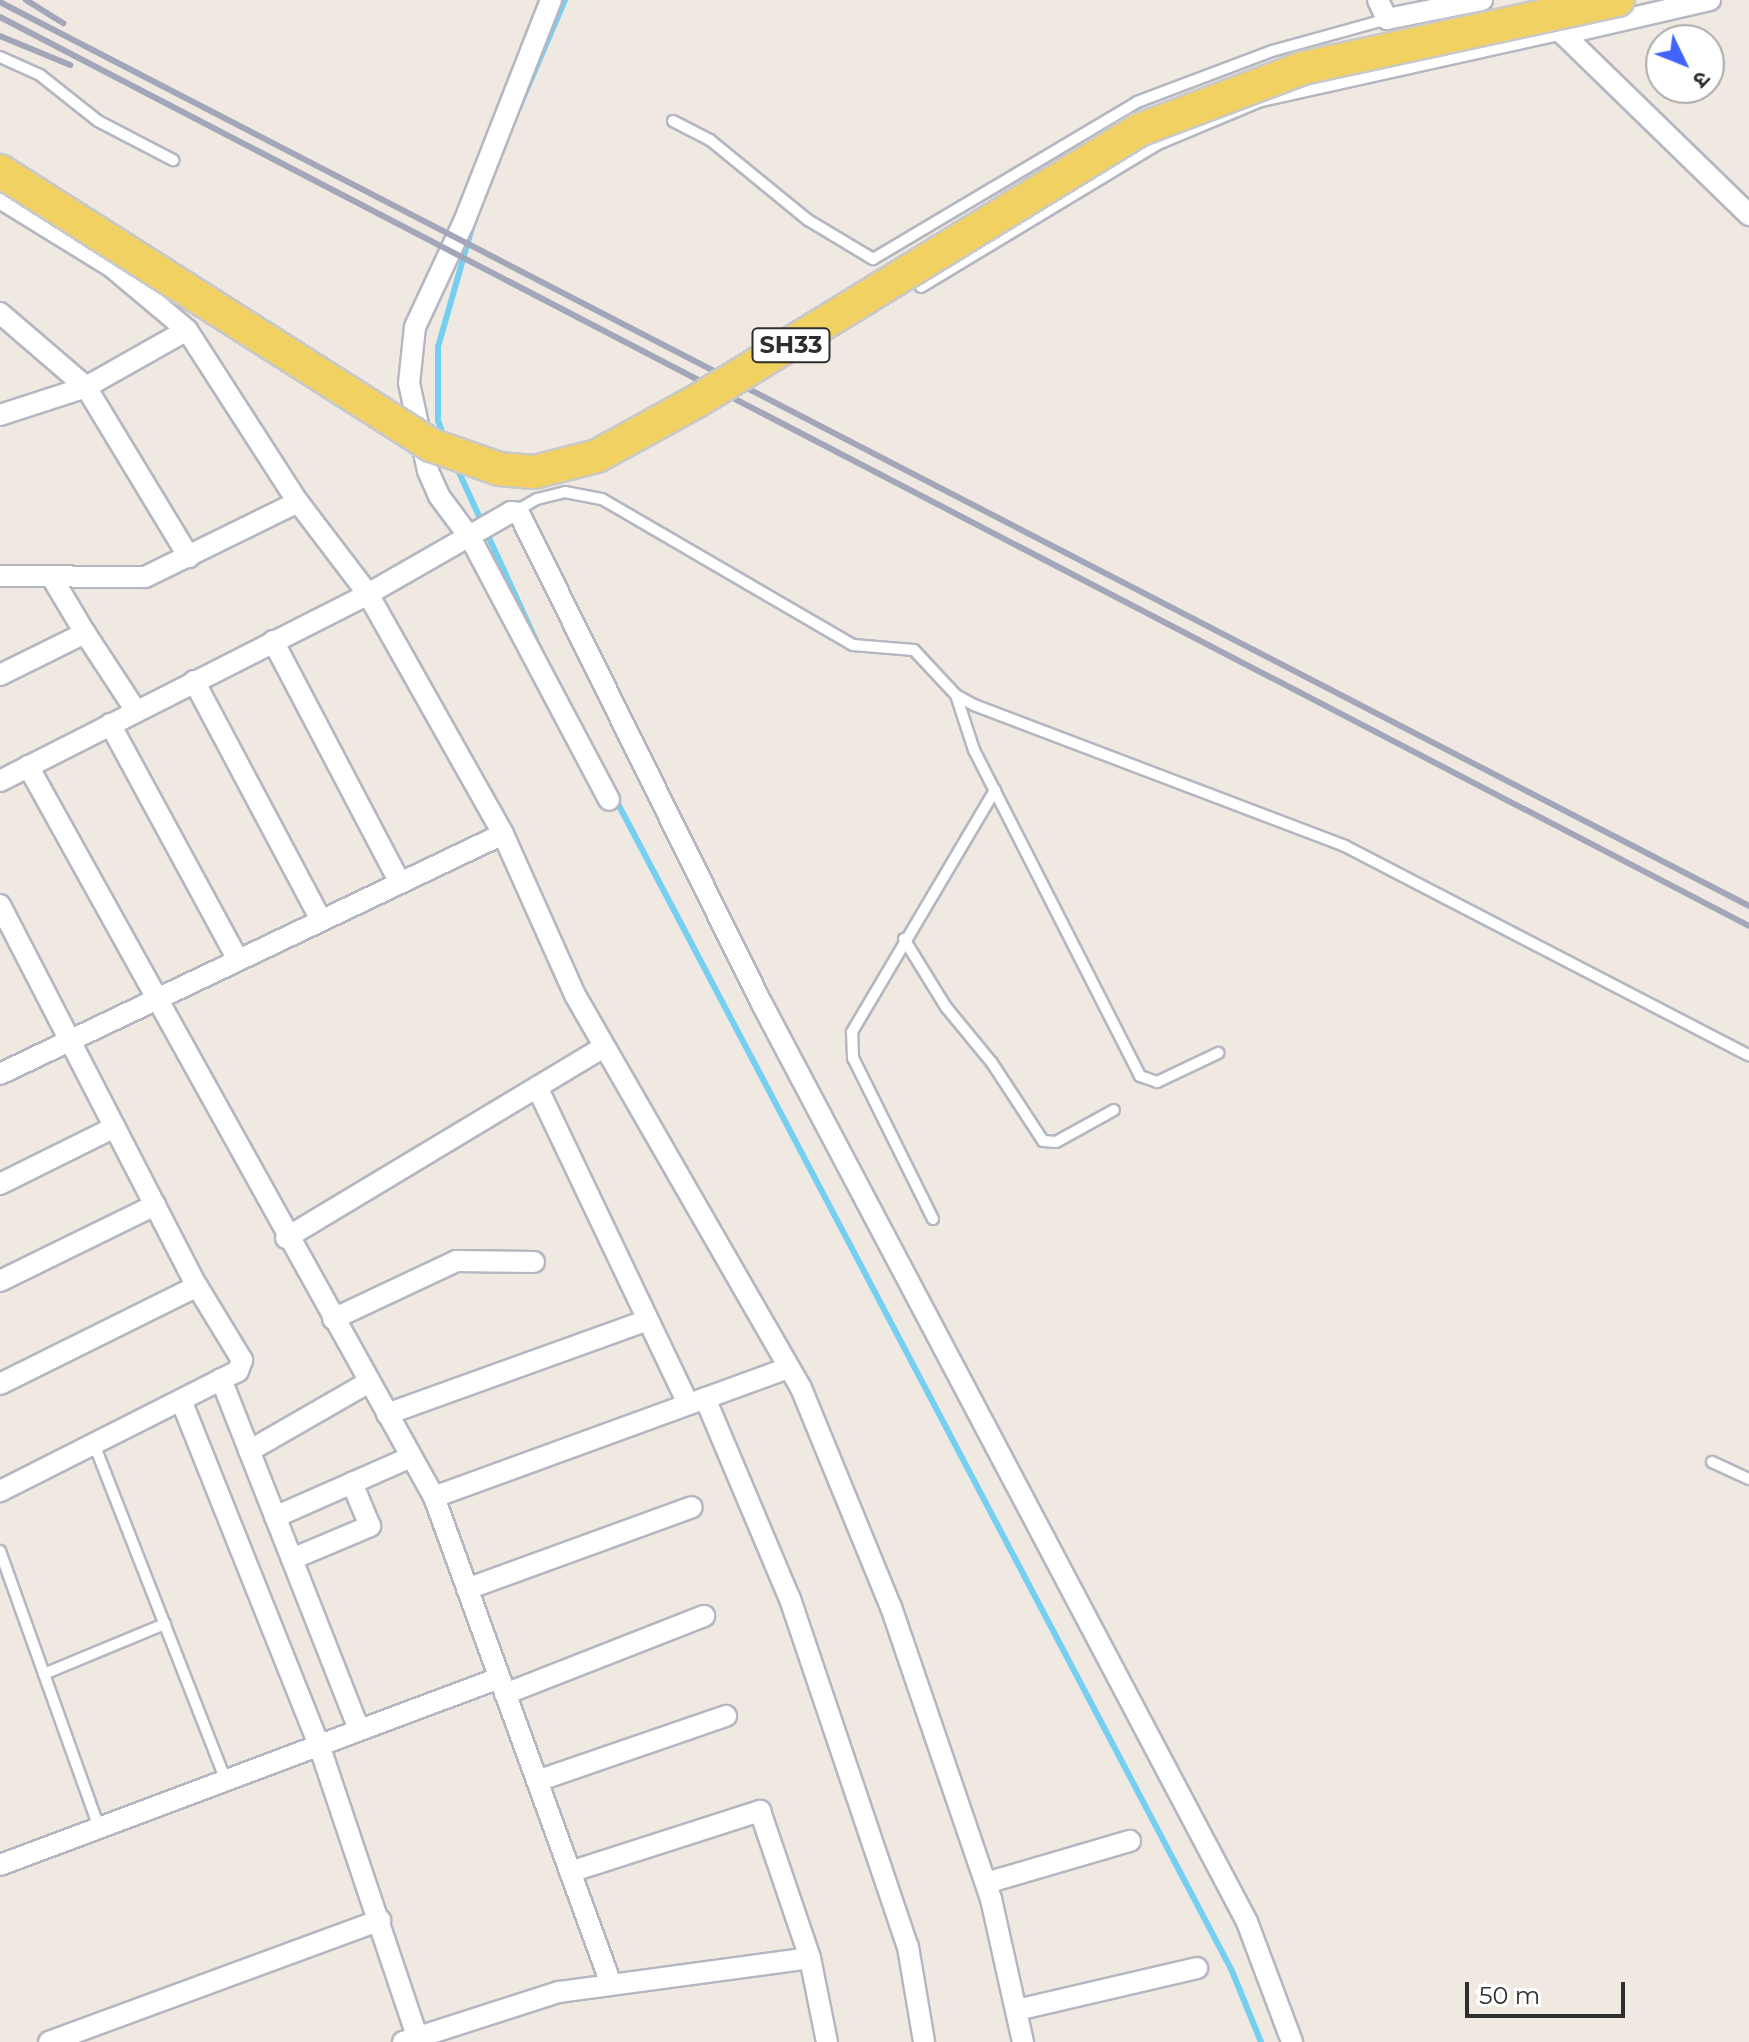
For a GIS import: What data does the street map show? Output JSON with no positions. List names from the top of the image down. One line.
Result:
{"streets":{"main road":["SH33"]},"scale_bar":"50 m","north":"bottom right"}
